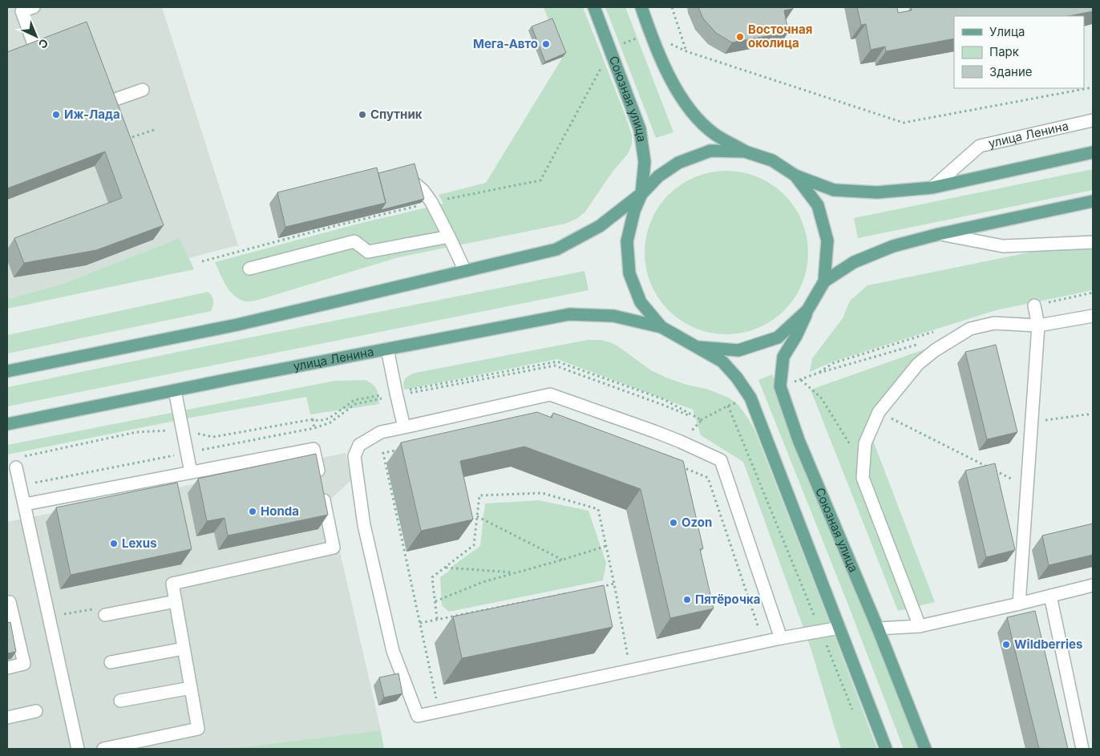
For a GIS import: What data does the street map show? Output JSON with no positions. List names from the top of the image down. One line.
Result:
{"streets":{"main road":["Союзная улица","улица Ленина"]},"places":["Восточная околица","Мега-Авто","Иж-Лада","Спутник","Honda","Ozon","Lexus","Пятёрочка","Wildberries"],"legend":["Улица","Парк","Здание"],"north":"bottom right"}
